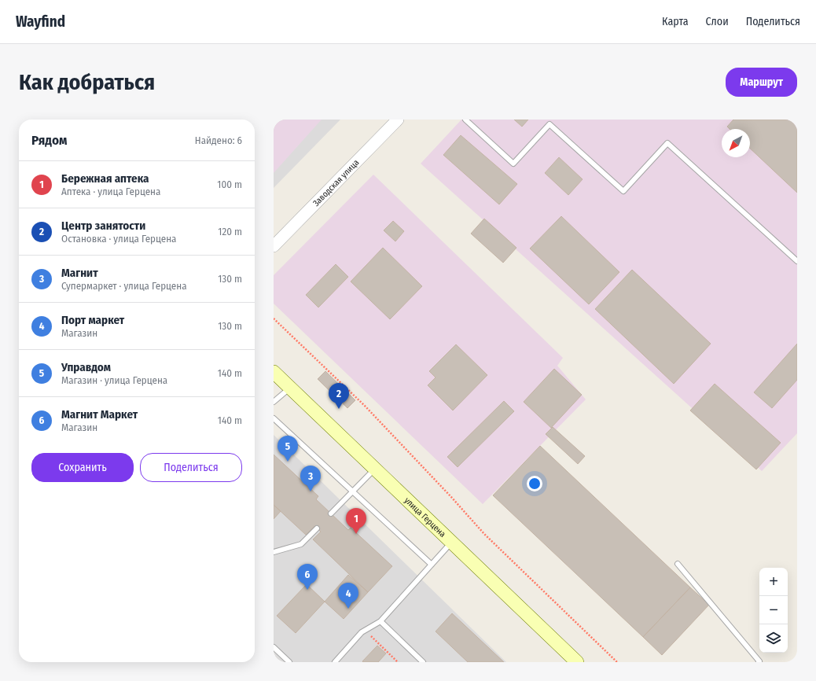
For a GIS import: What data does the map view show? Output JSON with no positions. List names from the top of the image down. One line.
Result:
{"streets":{"main road":["улица Герцена"],"street":["Заводская улица"]},"north":"bottom left","page":{"header":"Wayfind","nav":["Карта","Слои","Поделиться"],"buttons":["Маршрут",["Сохранить","Поделиться"]],"title":"Как добраться","heading":["Рядом","Найдено: 6"],"list":[{"mark":"1","name":"Бережная аптека","note":"Аптека · улица Герцена","value":"100 m"},{"mark":"2","name":"Центр занятости","note":"Остановка · улица Герцена","value":"120 m"},{"mark":"3","name":"Магнит","note":"Супермаркет · улица Герцена","value":"130 m"},{"mark":"4","name":"Порт маркет","note":"Магазин","value":"130 m"},{"mark":"5","name":"Управдом","note":"Магазин · улица Герцена","value":"140 m"},{"mark":"6","name":"Магнит Маркет","note":"Магазин","value":"140 m"}],"pins":["2","5","3","1","6","4"],"map_buttons":["+","−"]}}
